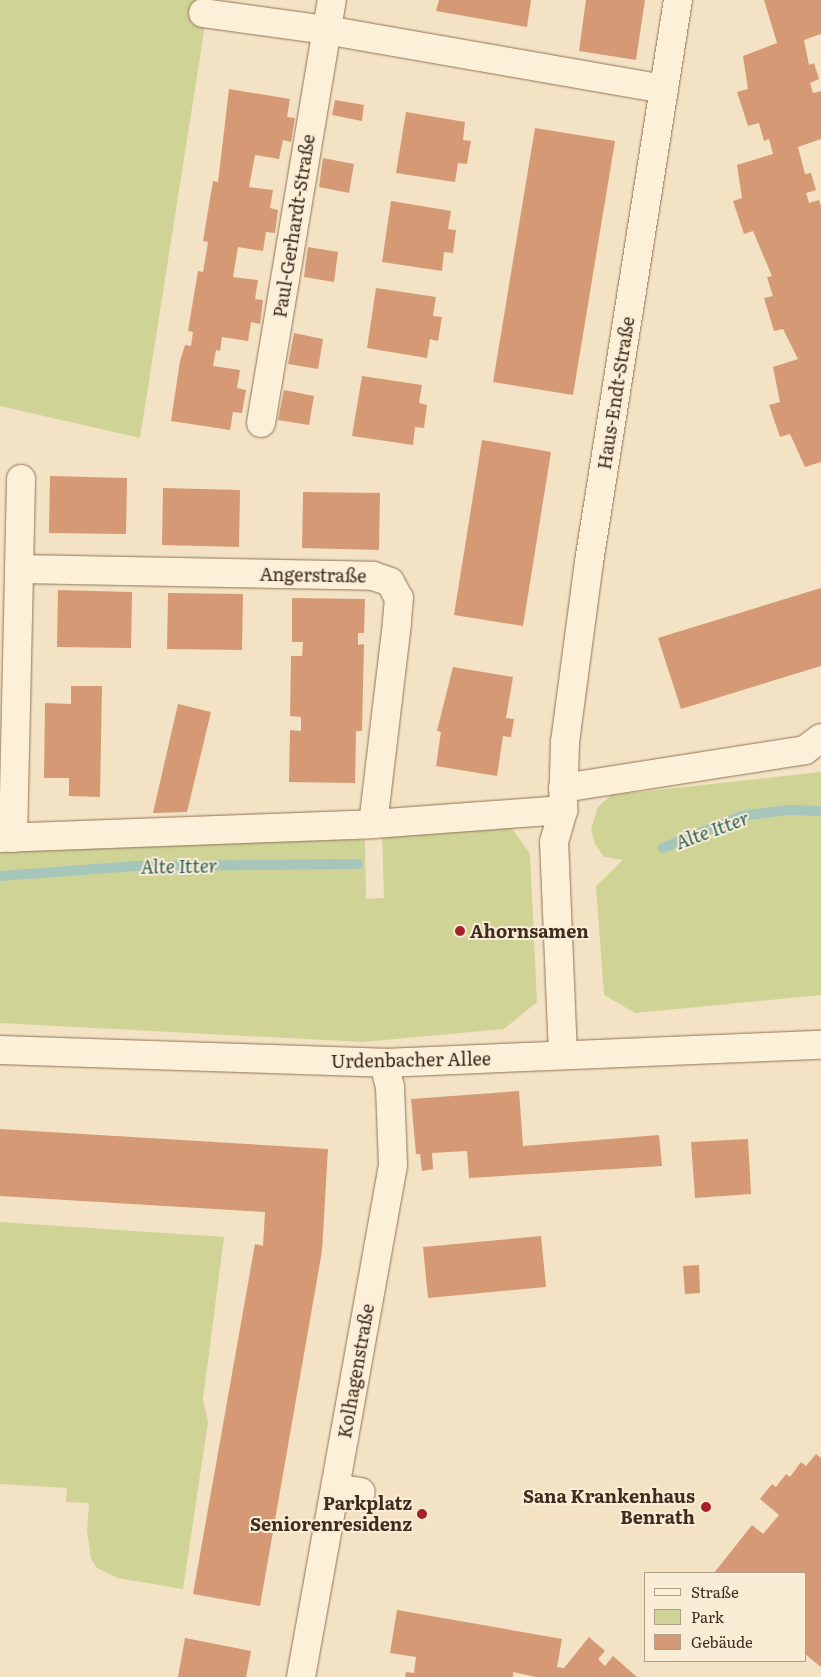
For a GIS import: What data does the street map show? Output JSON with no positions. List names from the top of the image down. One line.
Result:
{"streets":{"street":["Paul-Gerhardt-Straße","Haus-Endt-Straße","Angerstraße","Urdenbacher Allee","Kolhagenstraße"]},"crossings":[["Haus-Endt-Straße","Urdenbacher Allee"],["Urdenbacher Allee","Kolhagenstraße"]],"water":["Alte Itter"],"places":["Ahornsamen","Sana Krankenhaus Benrath","Parkplatz Seniorenresidenz"],"legend":["Straße","Park","Gebäude"]}
